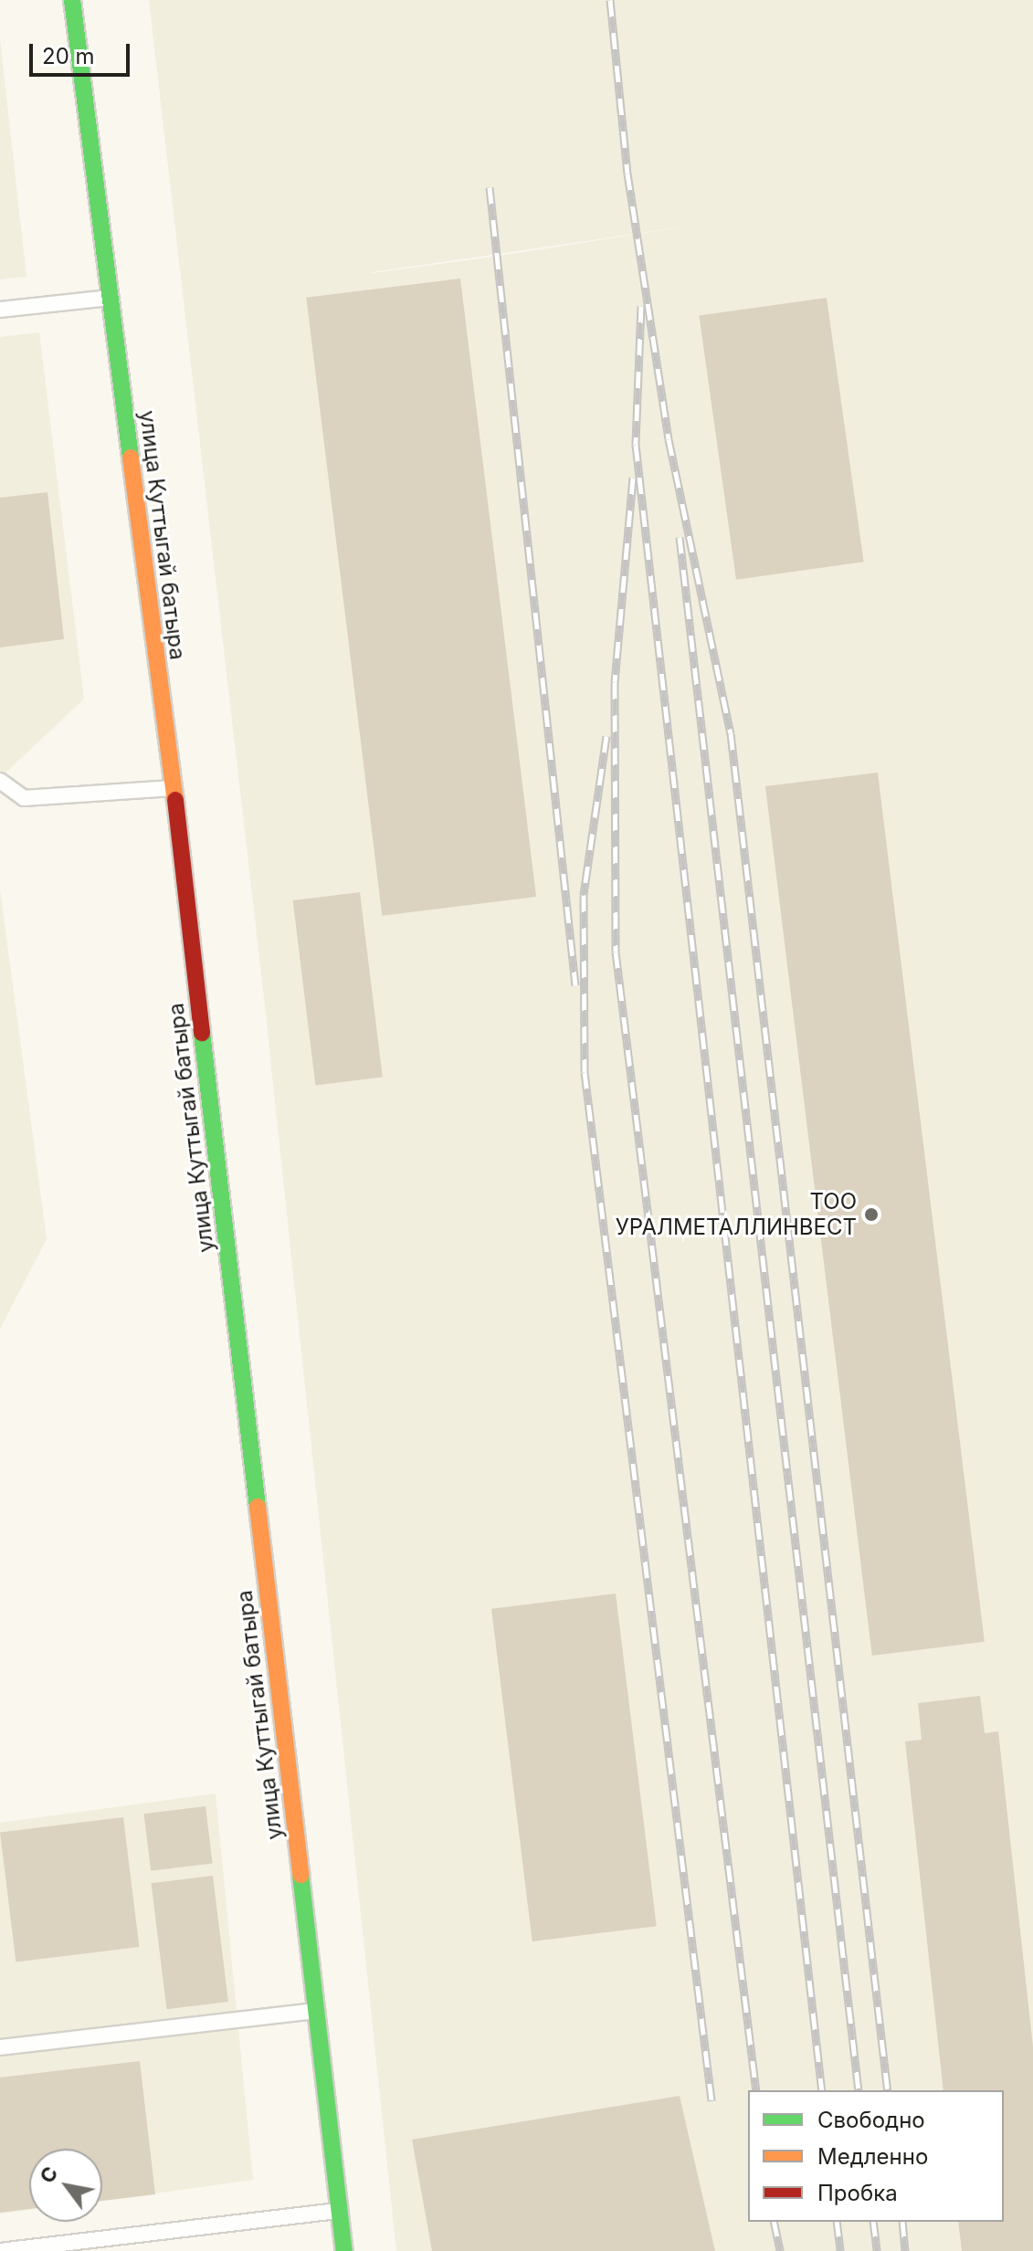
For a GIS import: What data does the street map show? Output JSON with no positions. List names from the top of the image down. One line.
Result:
{"streets":{"street":["улица Куттыгай батыра"]},"places":["ТОО УРАЛМЕТАЛЛИНВЕСТ"],"legend":["Свободно","Медленно","Пробка"],"scale_bar":"20 m","north":"top left"}
